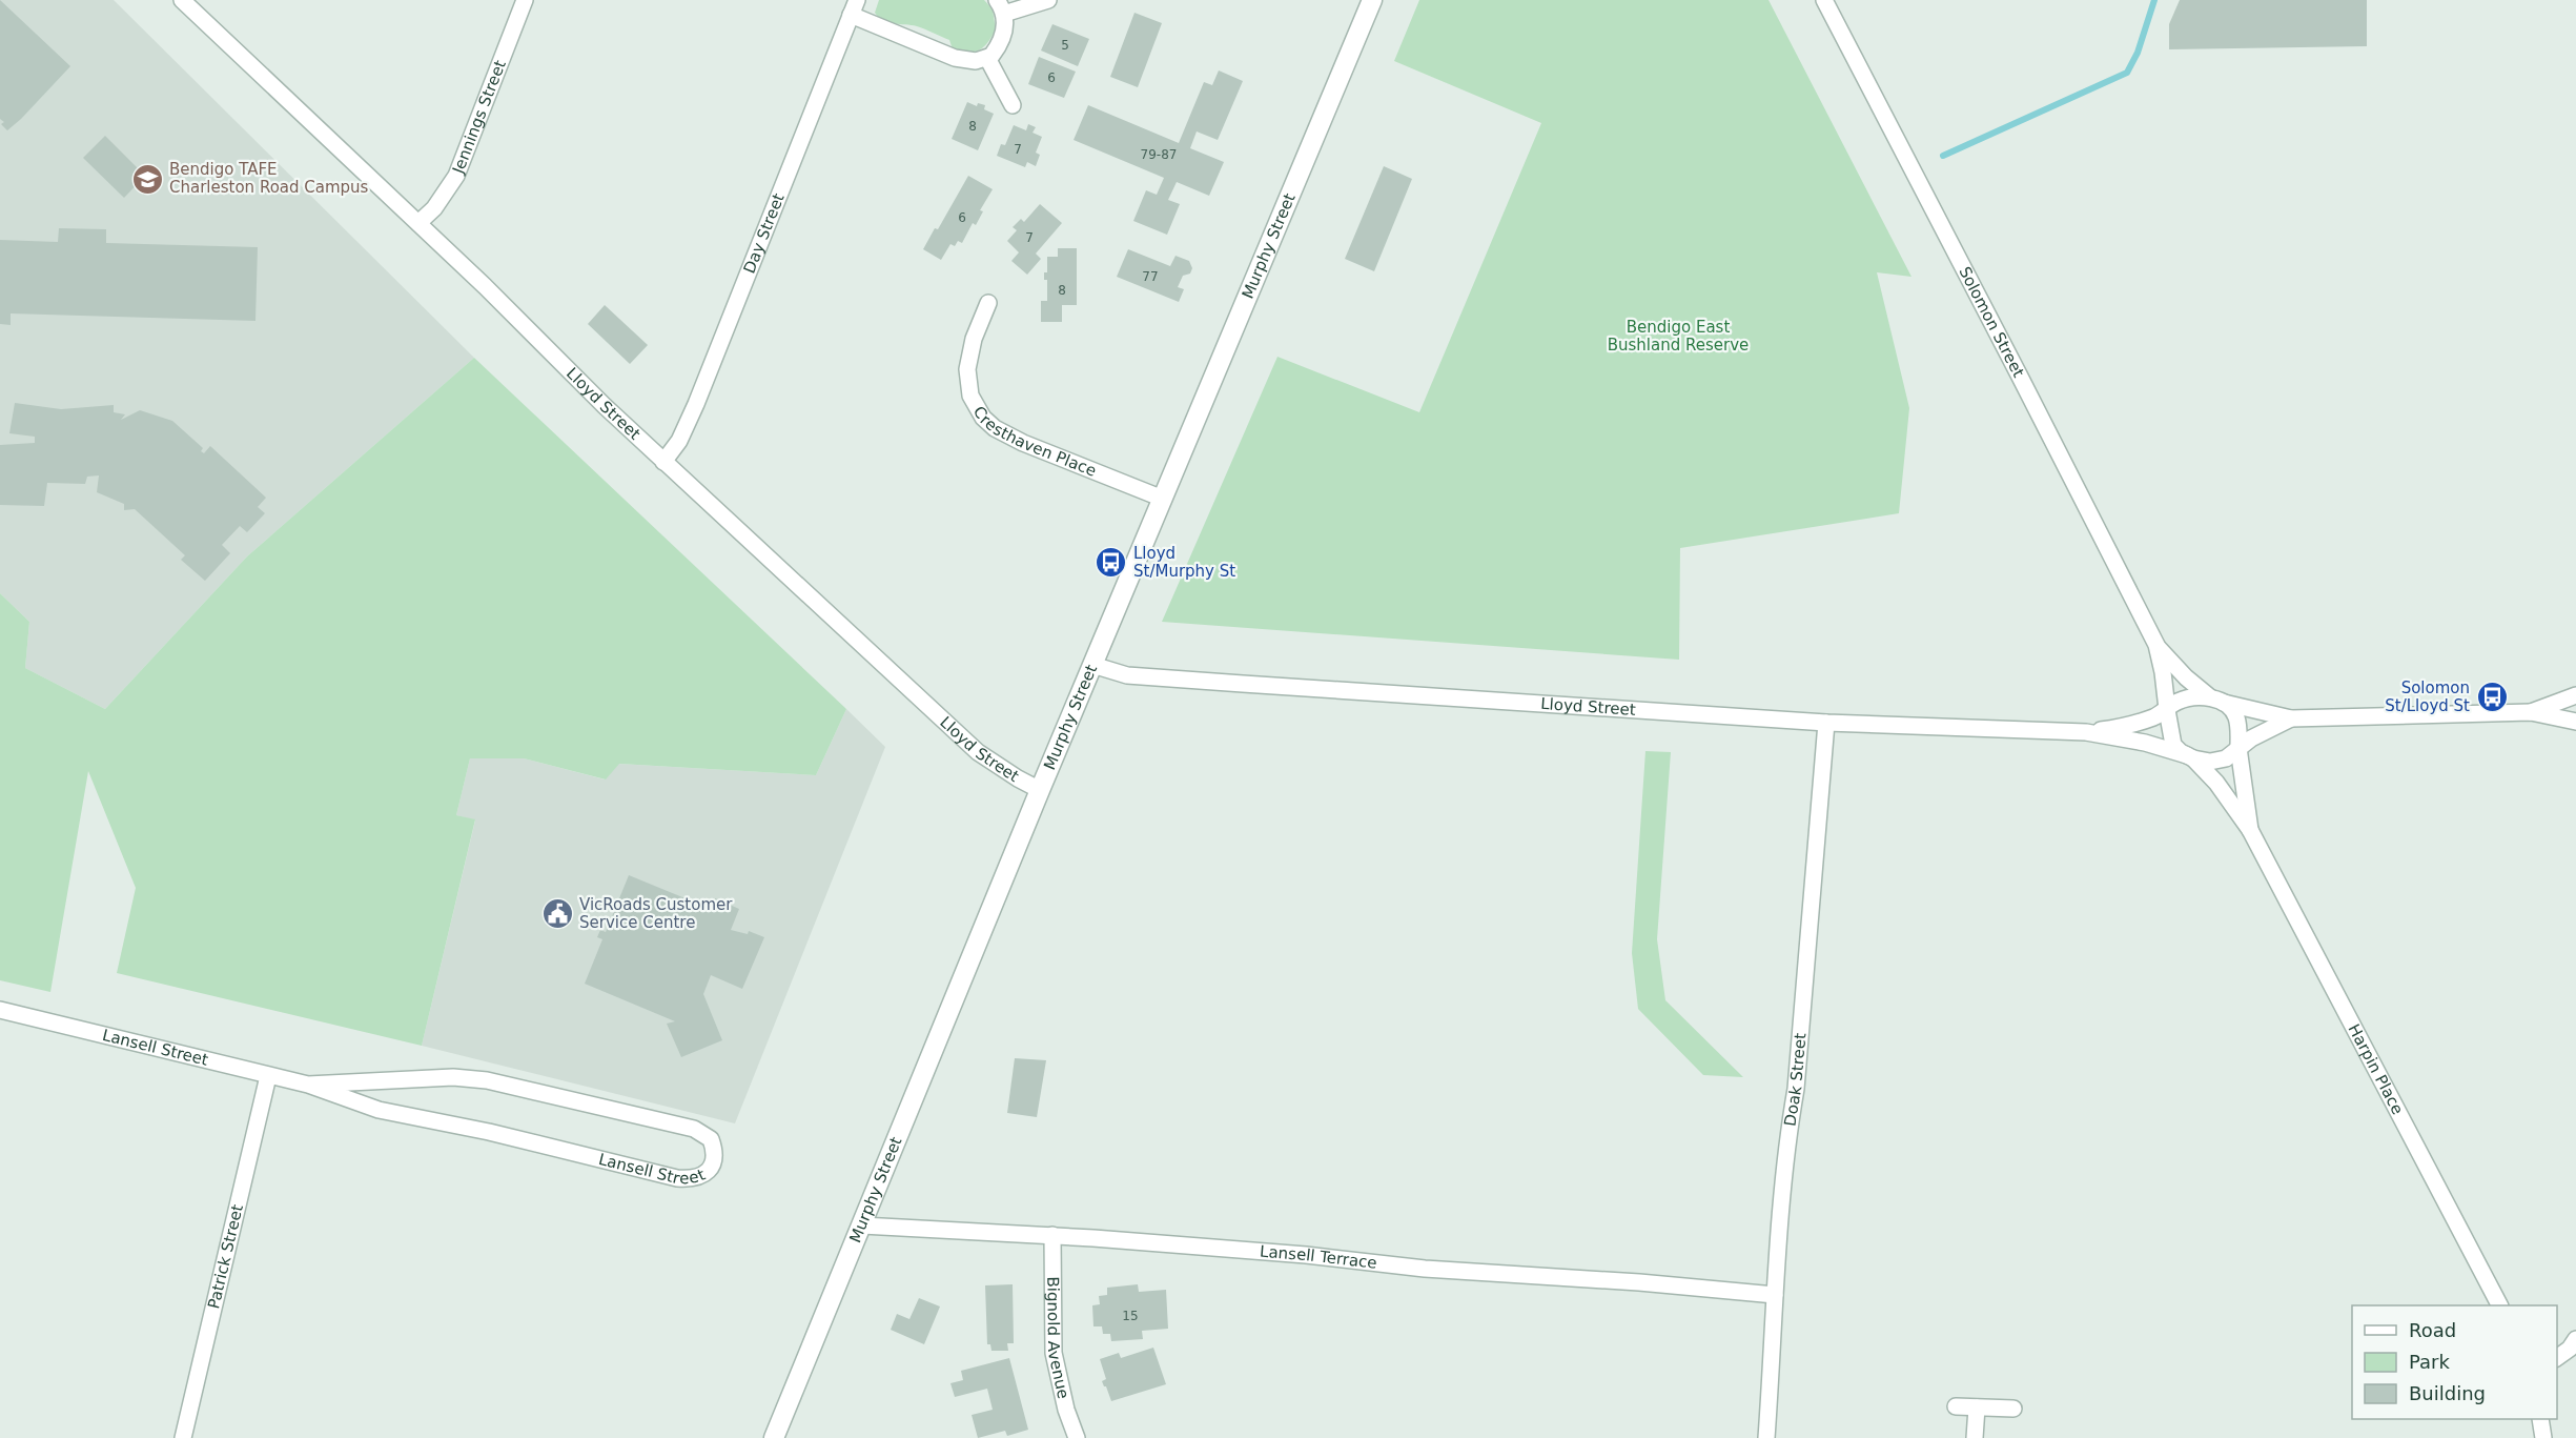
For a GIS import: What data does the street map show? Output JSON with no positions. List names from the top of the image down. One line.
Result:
{"streets":{"street":["Jennings Street","Day Street","Murphy Street","Solomon Street","Lloyd Street","Cresthaven Place","Lansell Street","Harpin Place","Doak Street","Patrick Street","Lansell Terrace","Bignold Avenue"]},"crossings":[["Jennings Street","Lloyd Street"],["Day Street","Lloyd Street"],["Murphy Street","Lloyd Street"],["Murphy Street","Cresthaven Place"],["Murphy Street","Lansell Terrace"],["Solomon Street","Lloyd Street"],["Solomon Street","Harpin Place"],["Lloyd Street","Harpin Place"],["Lloyd Street","Doak Street"],["Lansell Street","Patrick Street"],["Doak Street","Lansell Terrace"],["Lansell Terrace","Bignold Avenue"]],"parks":["Bendigo East Bushland Reserve"],"places":{"school or university":["Bendigo TAFE Charleston Road Campus"],"bus stop":["Lloyd St/Murphy St","Solomon St/Lloyd St"],"public building":["VicRoads Customer Service Centre"]},"house_numbers":["5","6","8","7","79-87","6","7","77","8","15"],"legend":["Road","Park","Building"]}
